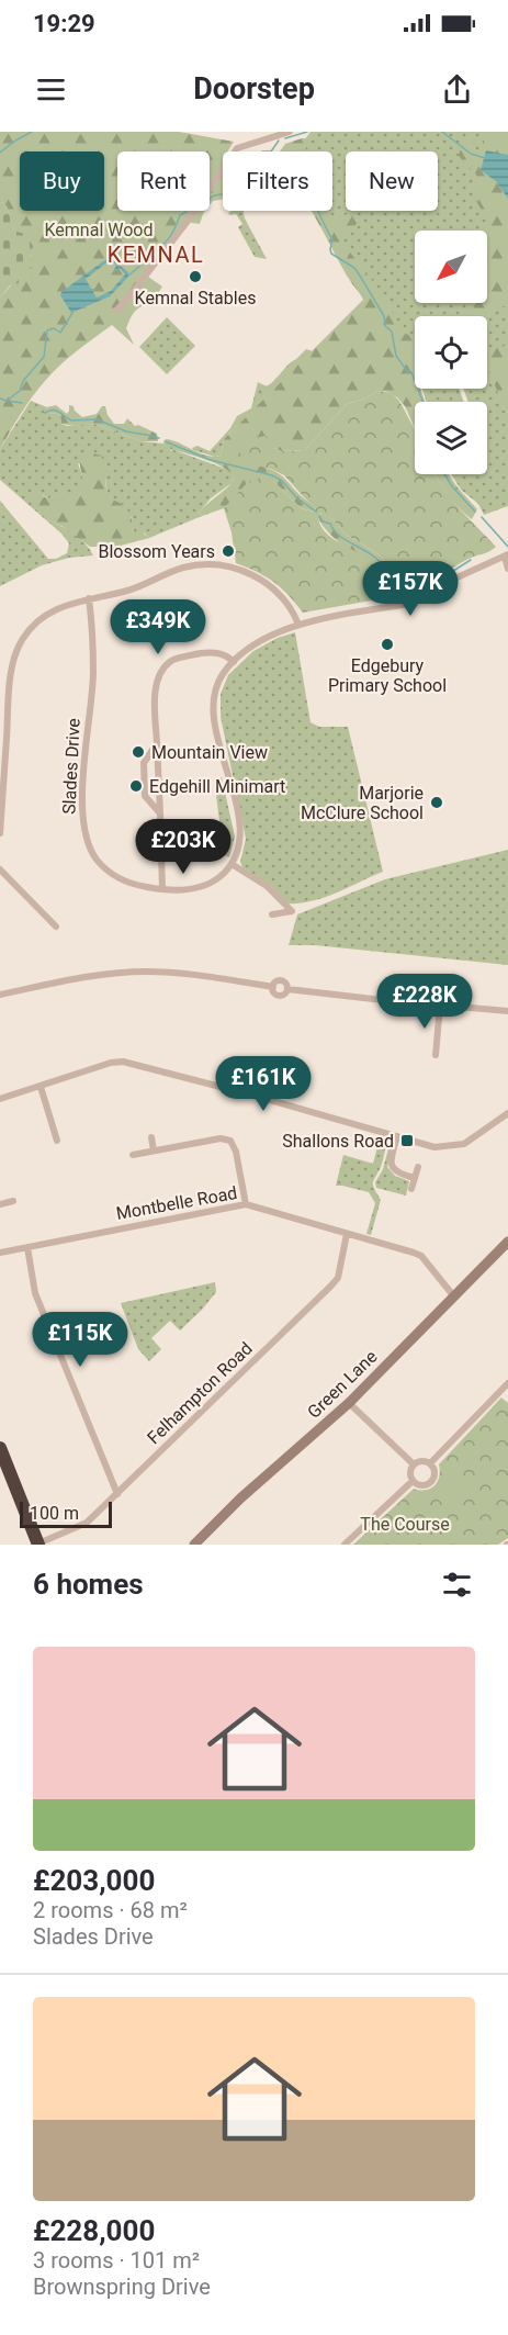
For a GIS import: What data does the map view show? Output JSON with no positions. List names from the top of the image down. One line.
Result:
{"streets":{"main road":["Green Lane"],"street":["Slades Drive","Montbelle Road","Felhampton Road"]},"crossings":[["Montbelle Road","Green Lane"],["Montbelle Road","Felhampton Road"]],"districts":["KEMNAL"],"parks":["Kemnal Wood","The Course"],"places":{"other":["Kemnal Stables","Blossom Years","Edgebury Primary School","Mountain View","Edgehill Minimart","Marjorie McClure School"],"transit":["Shallons Road"]},"scale_bar":"100 m","north":"bottom left","page":{"status":"19:29","header":"Doorstep","chip":["Buy","Rent","Filters","New"],"price":["£157K","£349K","£203K","£228K","£161K","£115K"],"scale":"100 m","heading":"6 homes","list":[{"name":"£203,000","note":"2 rooms · 68 m² · Slades Drive"},{"name":"£228,000","note":"3 rooms · 101 m² · Brownspring Drive"}]}}
